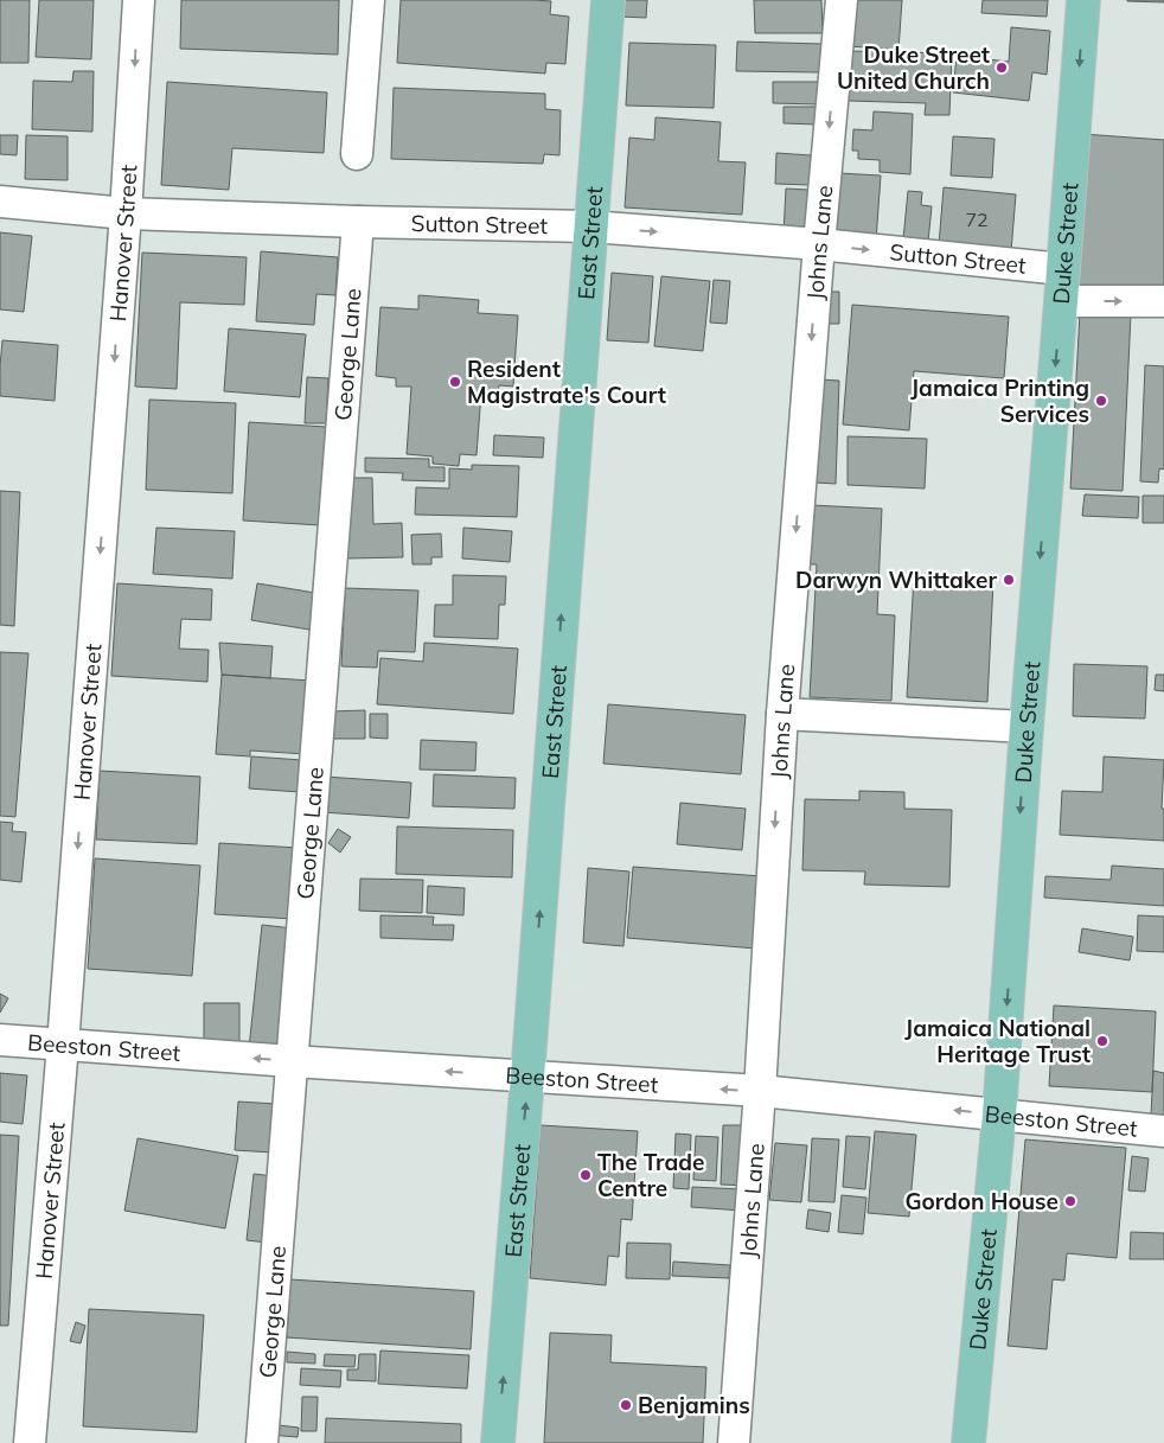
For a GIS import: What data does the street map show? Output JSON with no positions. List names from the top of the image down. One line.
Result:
{"streets":{"main road":["East Street","Duke Street"],"street":["Sutton Street","Johns Lane","Hanover Street","George Lane","Beeston Street"]},"crossings":[["Sutton Street","Johns Lane"],["Sutton Street","Hanover Street"],["Sutton Street","East Street"],["Sutton Street","Duke Street"],["Sutton Street","George Lane"],["Johns Lane","Beeston Street"],["Hanover Street","Beeston Street"],["East Street","Beeston Street"],["Duke Street","Beeston Street"],["George Lane","Beeston Street"]],"one_way":["Sutton Street","Johns Lane","Hanover Street","East Street","Duke Street","Beeston Street"],"places":["Duke Street United Church","Resident Magistrate's Court","Jamaica Printing Services","Darwyn Whittaker","Jamaica National Heritage Trust","The Trade Centre","Gordon House","Benjamins"],"house_numbers":["72"]}
